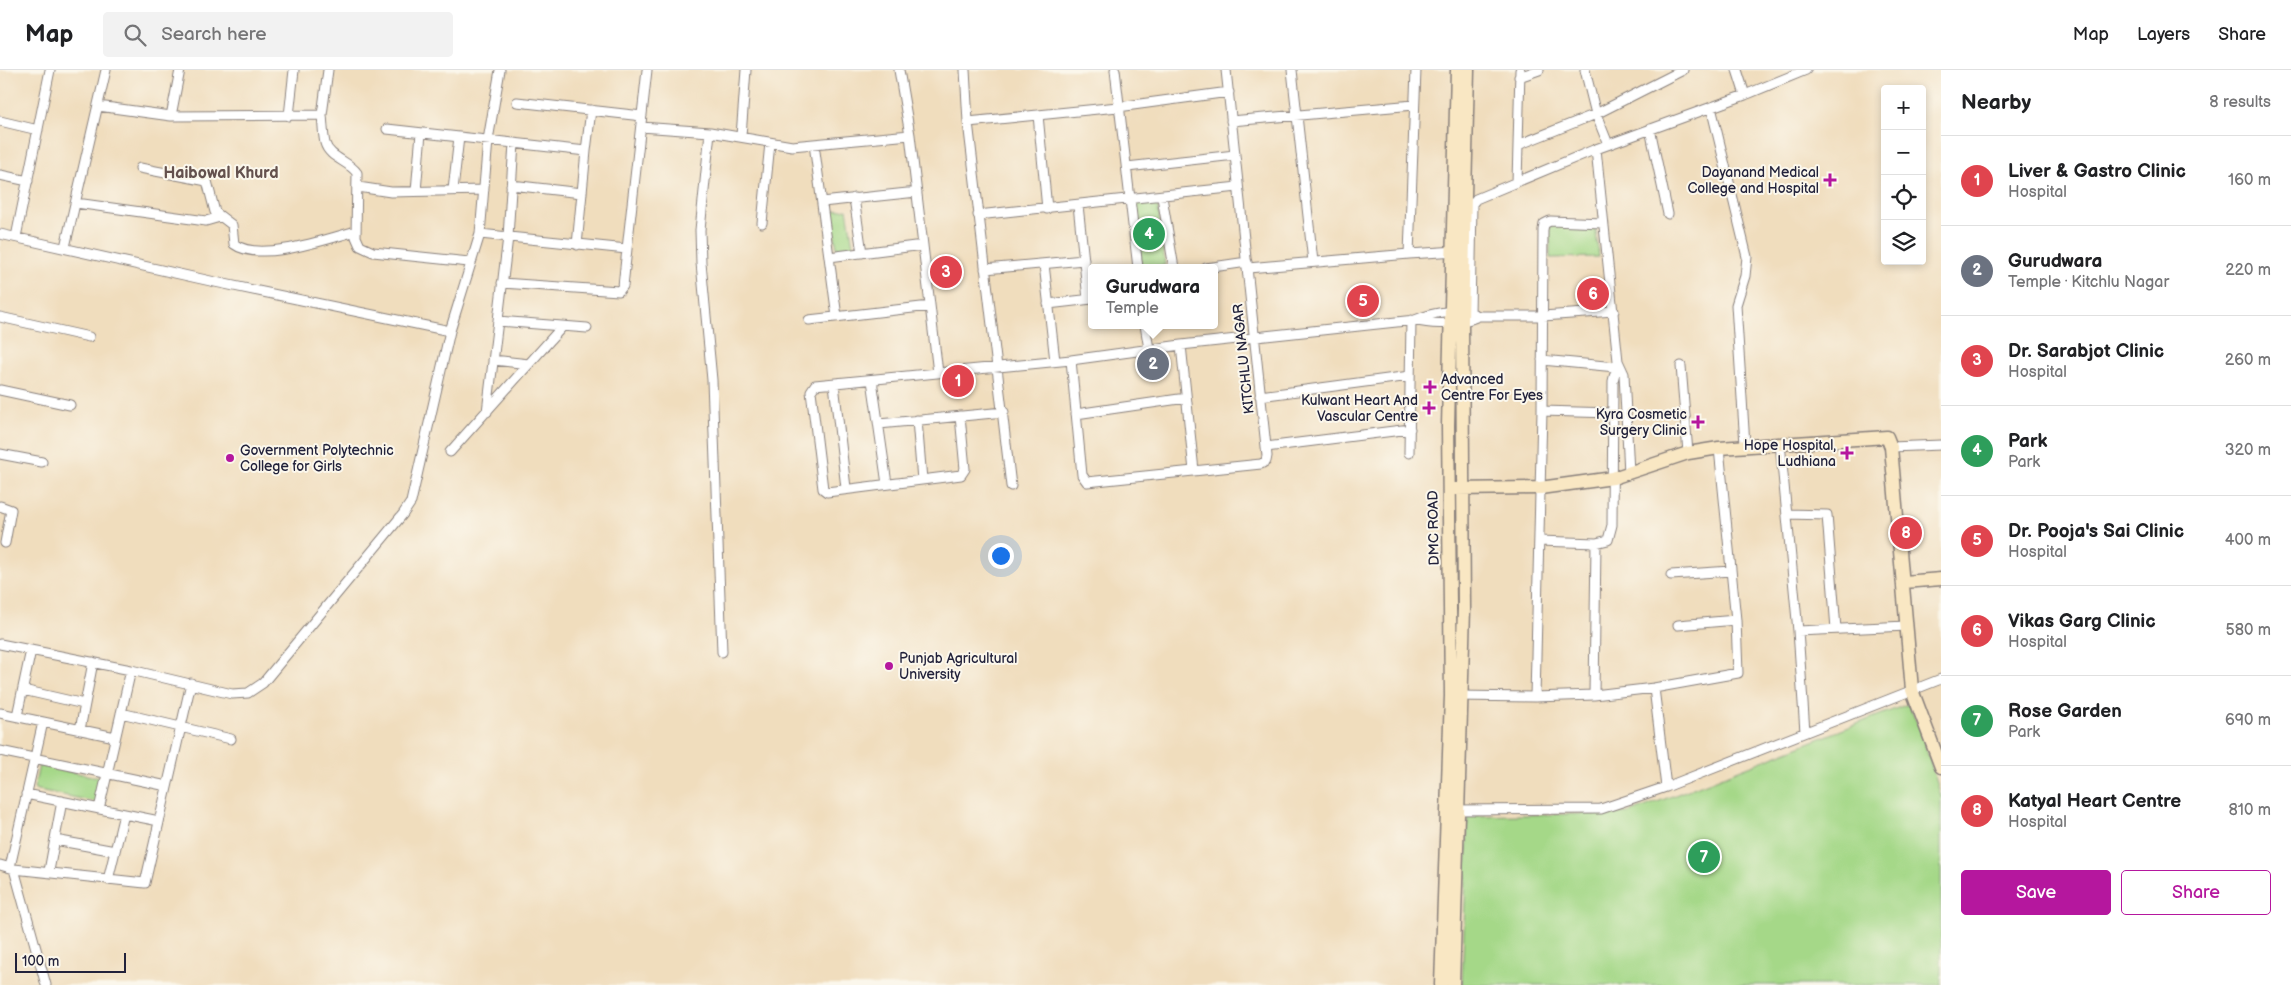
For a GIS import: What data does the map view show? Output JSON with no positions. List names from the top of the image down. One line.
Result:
{"streets":{"street":["KITCHLU NAGAR","DMC ROAD"]},"districts":["Haibowal Khurd"],"places":{"health":["Dayanand Medical College and Hospital","Advanced Centre For Eyes","Kulwant Heart And Vascular Centre","Kyra Cosmetic Surgery Clinic","Hope Hospital, Ludhiana"],"other":["Government Polytechnic College for Girls","Punjab Agricultural University"]},"scale_bar":"100 m","page":{"header":"Map","search":"Search here","nav":["Map","Layers","Share"],"heading":["Nearby","8 results"],"map_buttons":["+","−"],"list":[{"mark":"1","name":"Liver & Gastro Clinic","note":"Hospital","value":"160 m"},{"mark":"2","name":"Gurudwara","note":"Temple · Kitchlu Nagar","value":"220 m"},{"mark":"3","name":"Dr. Sarabjot Clinic","note":"Hospital","value":"260 m"},{"mark":"4","name":"Park","note":"Park","value":"320 m"},{"mark":"5","name":"Dr. Pooja's Sai Clinic","note":"Hospital","value":"400 m"},{"mark":"6","name":"Vikas Garg Clinic","note":"Hospital","value":"580 m"},{"mark":"7","name":"Rose Garden","note":"Park","value":"690 m"},{"mark":"8","name":"Katyal Heart Centre","note":"Hospital","value":"810 m"}],"pins":["4","3","6","5","2","1","8","7"],"popup":["Gurudwara","Temple"],"buttons":["Save","Share"],"scale":"100 m"}}
